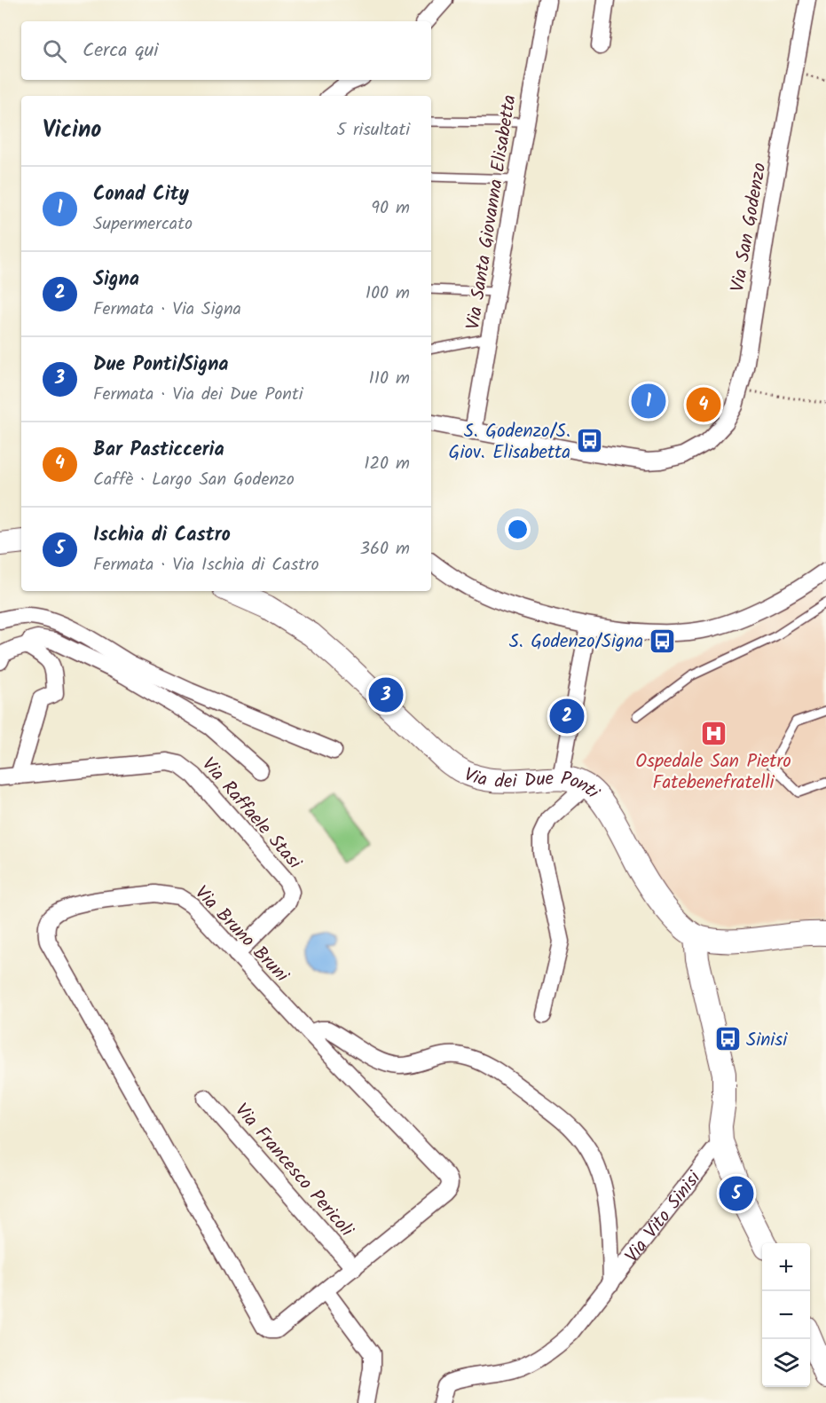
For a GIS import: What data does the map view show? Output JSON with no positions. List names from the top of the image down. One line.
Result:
{"streets":{"street":["Via Santa Giovanna Elisabetta","Via San Godenzo","Via dei Due Ponti","Via Raffaele Stasi","Via Bruno Bruni","Via Francesco Pericoli","Via Vito Sinisi"]},"crossings":[["Via Santa Giovanna Elisabetta","Via San Godenzo"],["Via Raffaele Stasi","Via Bruno Bruni"],["Via Bruno Bruni","Via Francesco Pericoli"]],"places":{"bus stop":["S. Godenzo/S. Giov. Elisabetta","S. Godenzo/Signa","Sinisi"],"hospital":["Ospedale San Pietro Fatebenefratelli"]},"page":{"search":"Cerca qui","heading":["Vicino","5 risultati"],"list":[{"mark":"1","name":"Conad City","note":"Supermercato","value":"90 m"},{"mark":"2","name":"Signa","note":"Fermata · Via Signa","value":"100 m"},{"mark":"3","name":"Due Ponti/Signa","note":"Fermata · Via dei Due Ponti","value":"110 m"},{"mark":"4","name":"Bar Pasticceria","note":"Caffè · Largo San Godenzo","value":"120 m"},{"mark":"5","name":"Ischia di Castro","note":"Fermata · Via Ischia di Castro","value":"360 m"}],"pins":["1","4","3","2","5"],"map_buttons":["+","−"]}}
